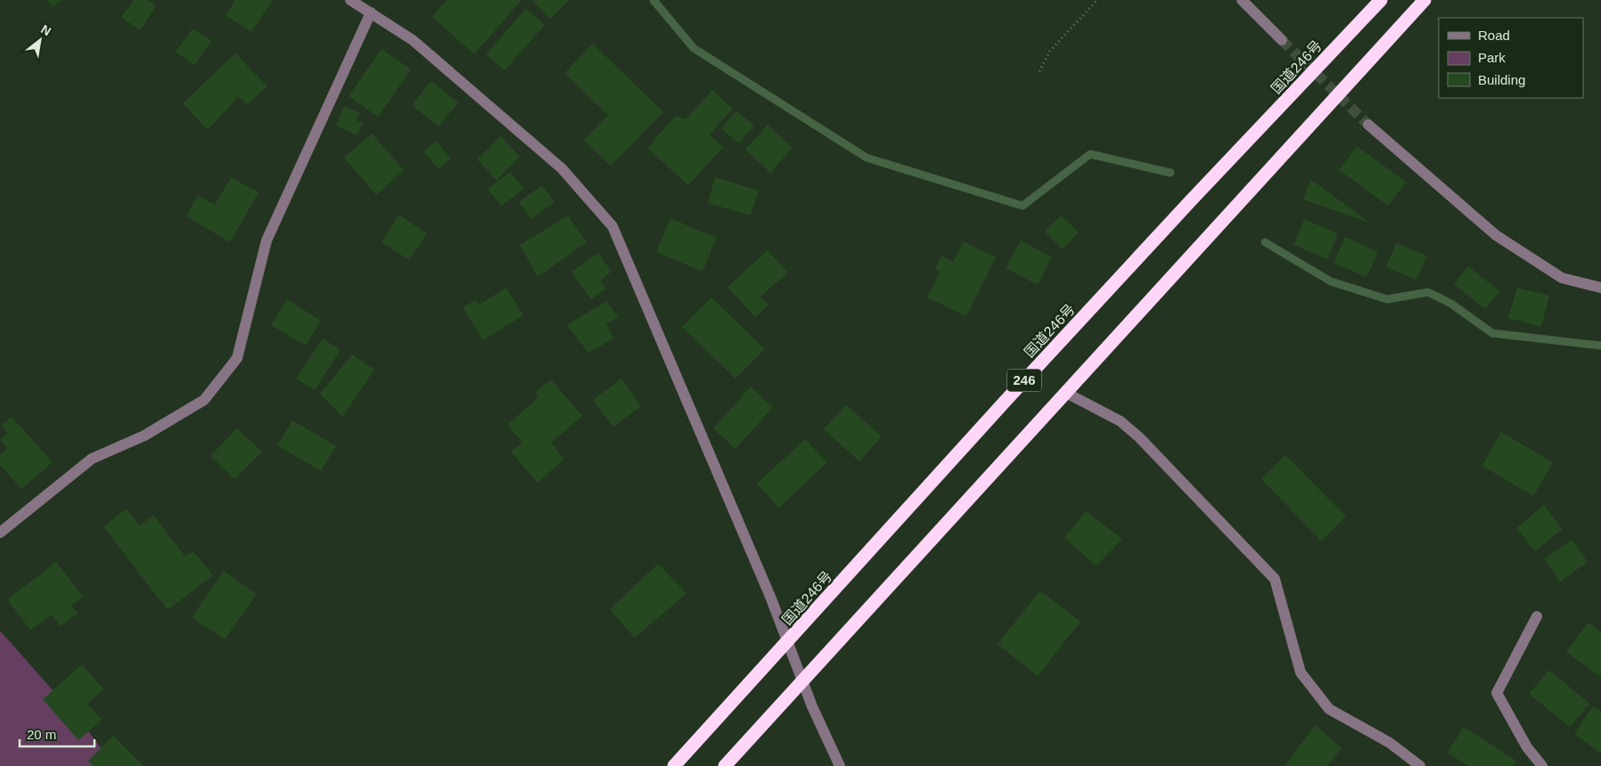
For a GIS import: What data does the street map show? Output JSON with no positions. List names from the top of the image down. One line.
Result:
{"streets":{"highway":["国道246号","246"]},"legend":["Road","Park","Building"],"scale_bar":"20 m","north":"top right"}
